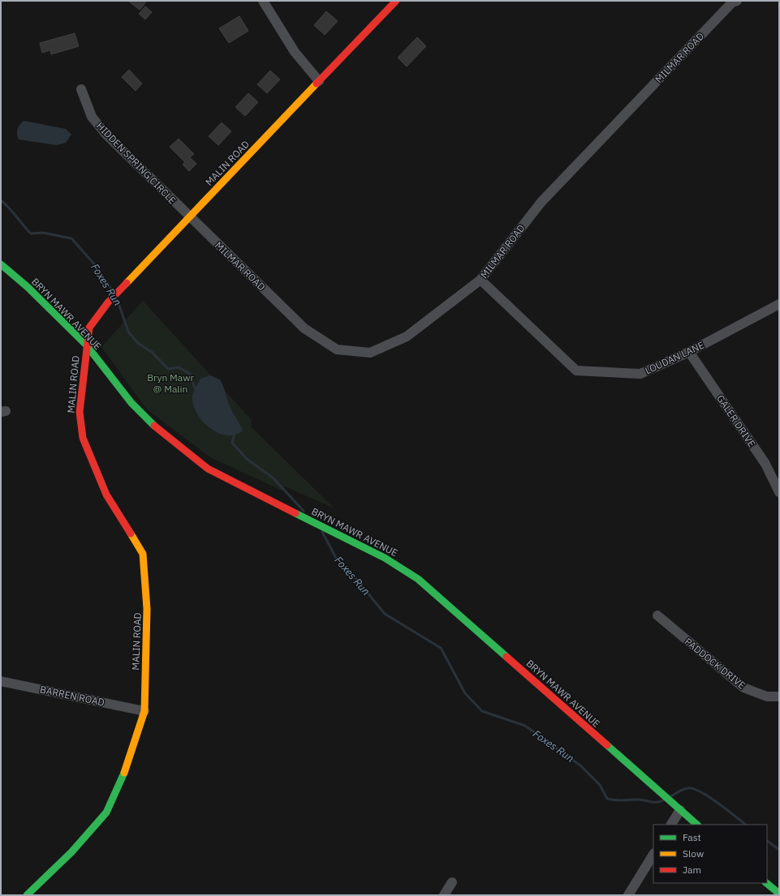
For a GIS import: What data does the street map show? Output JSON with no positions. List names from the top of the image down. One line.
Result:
{"streets":{"street":["MILMAR ROAD","HIDDEN SPRING CIRCLE","MALIN ROAD","BRYN MAWR AVENUE","LOUDAN LANE","GALER DRIVE","PADDOCK DRIVE","BARREN ROAD"]},"crossings":[["MILMAR ROAD","HIDDEN SPRING CIRCLE"],["MILMAR ROAD","MALIN ROAD"],["MILMAR ROAD","LOUDAN LANE"],["HIDDEN SPRING CIRCLE","MALIN ROAD"],["MALIN ROAD","BRYN MAWR AVENUE"],["MALIN ROAD","BARREN ROAD"],["LOUDAN LANE","GALER DRIVE"]],"water":["Foxes Run"],"parks":["Bryn Mawr @ Malin"],"legend":["Fast","Slow","Jam"]}
